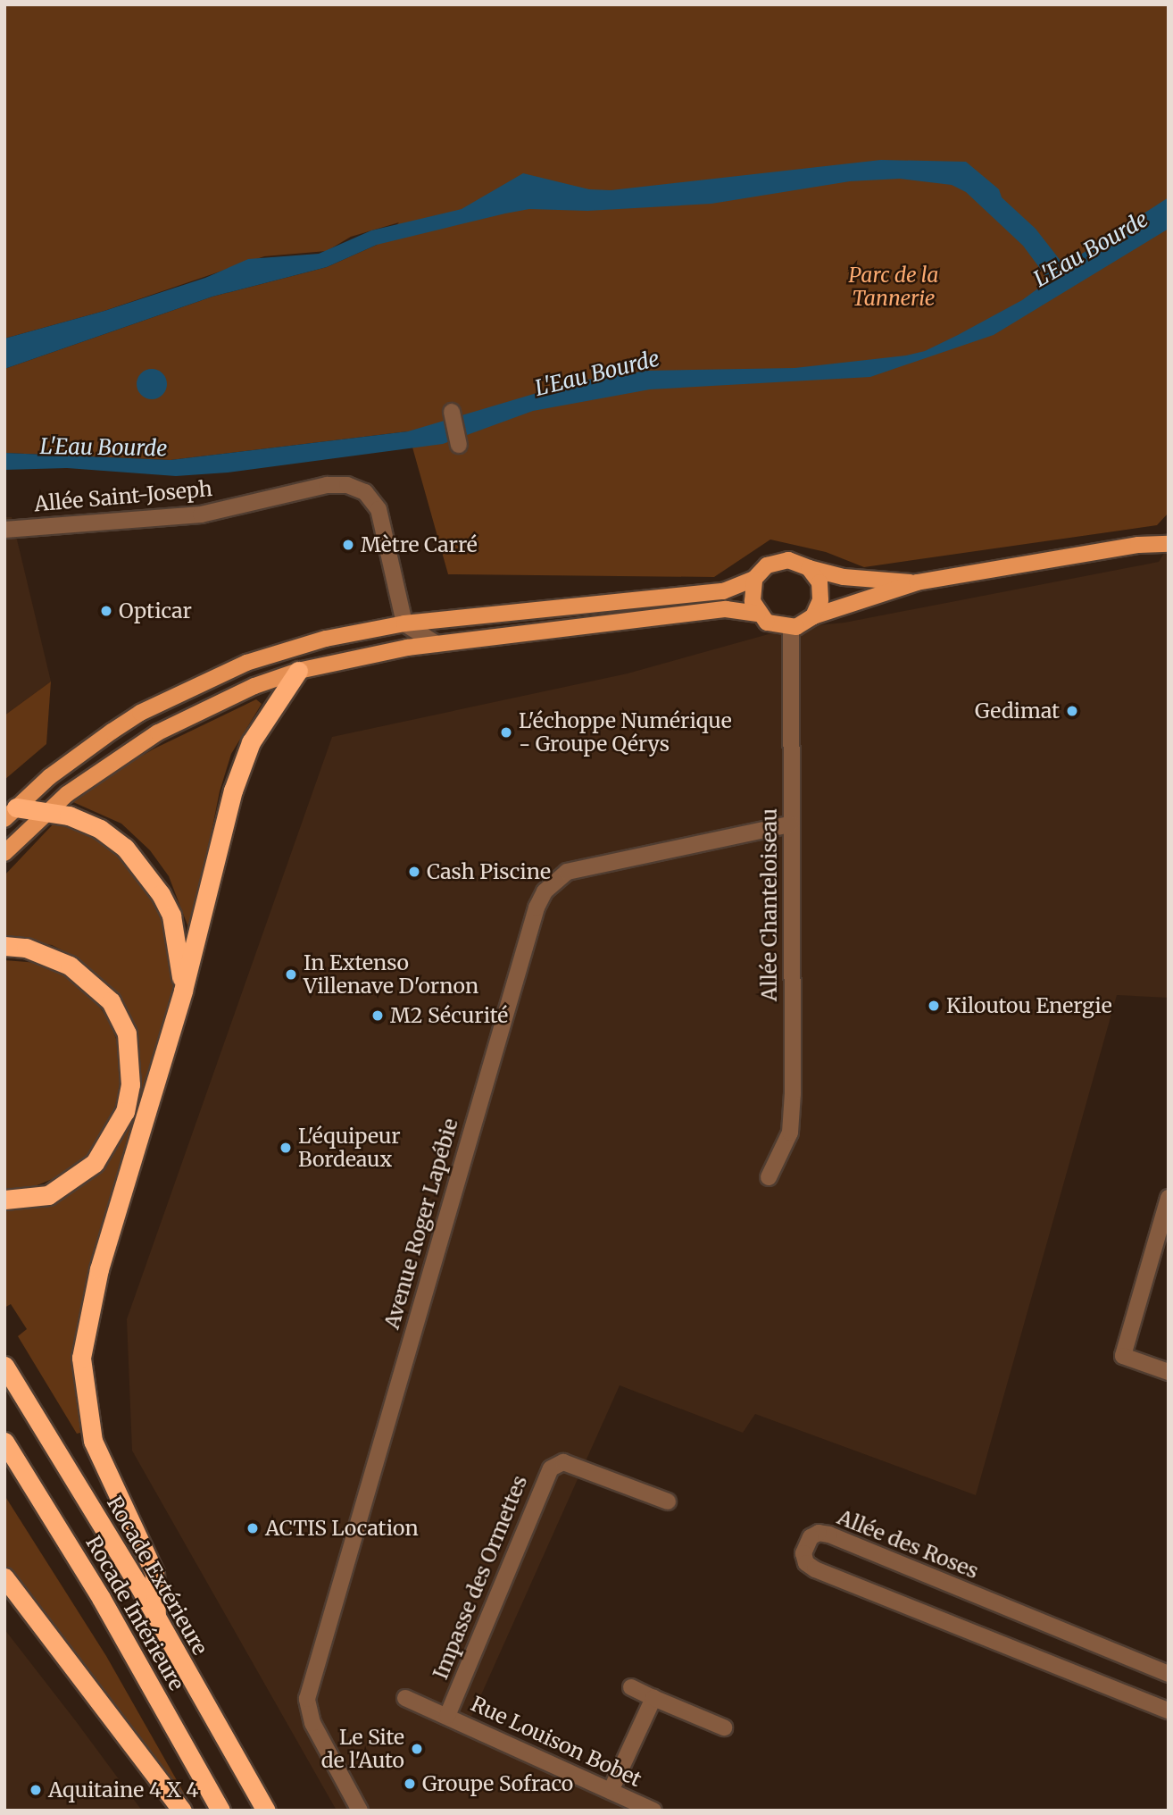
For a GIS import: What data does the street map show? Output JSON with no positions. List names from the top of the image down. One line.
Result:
{"streets":{"highway":["Rocade Extérieure","Rocade Intérieure"],"street":["Allée Saint-Joseph","Allée Chanteloiseau","Avenue Roger Lapébie","Allée des Roses","Impasse des Ormettes","Rue Louison Bobet"]},"crossings":[["Allée Chanteloiseau","Avenue Roger Lapébie"],["Impasse des Ormettes","Rue Louison Bobet"]],"water":["L'Eau Bourde"],"parks":["Parc de la Tannerie"],"places":["Mètre Carré","Opticar","Gedimat","L'échoppe Numérique - Groupe Qérys","Cash Piscine","In Extenso Villenave D'ornon","Kiloutou Energie","M2 Sécurité","L'équipeur Bordeaux","ACTIS Location","Le Site de l'Auto","Groupe Sofraco","Aquitaine 4 X 4"]}
